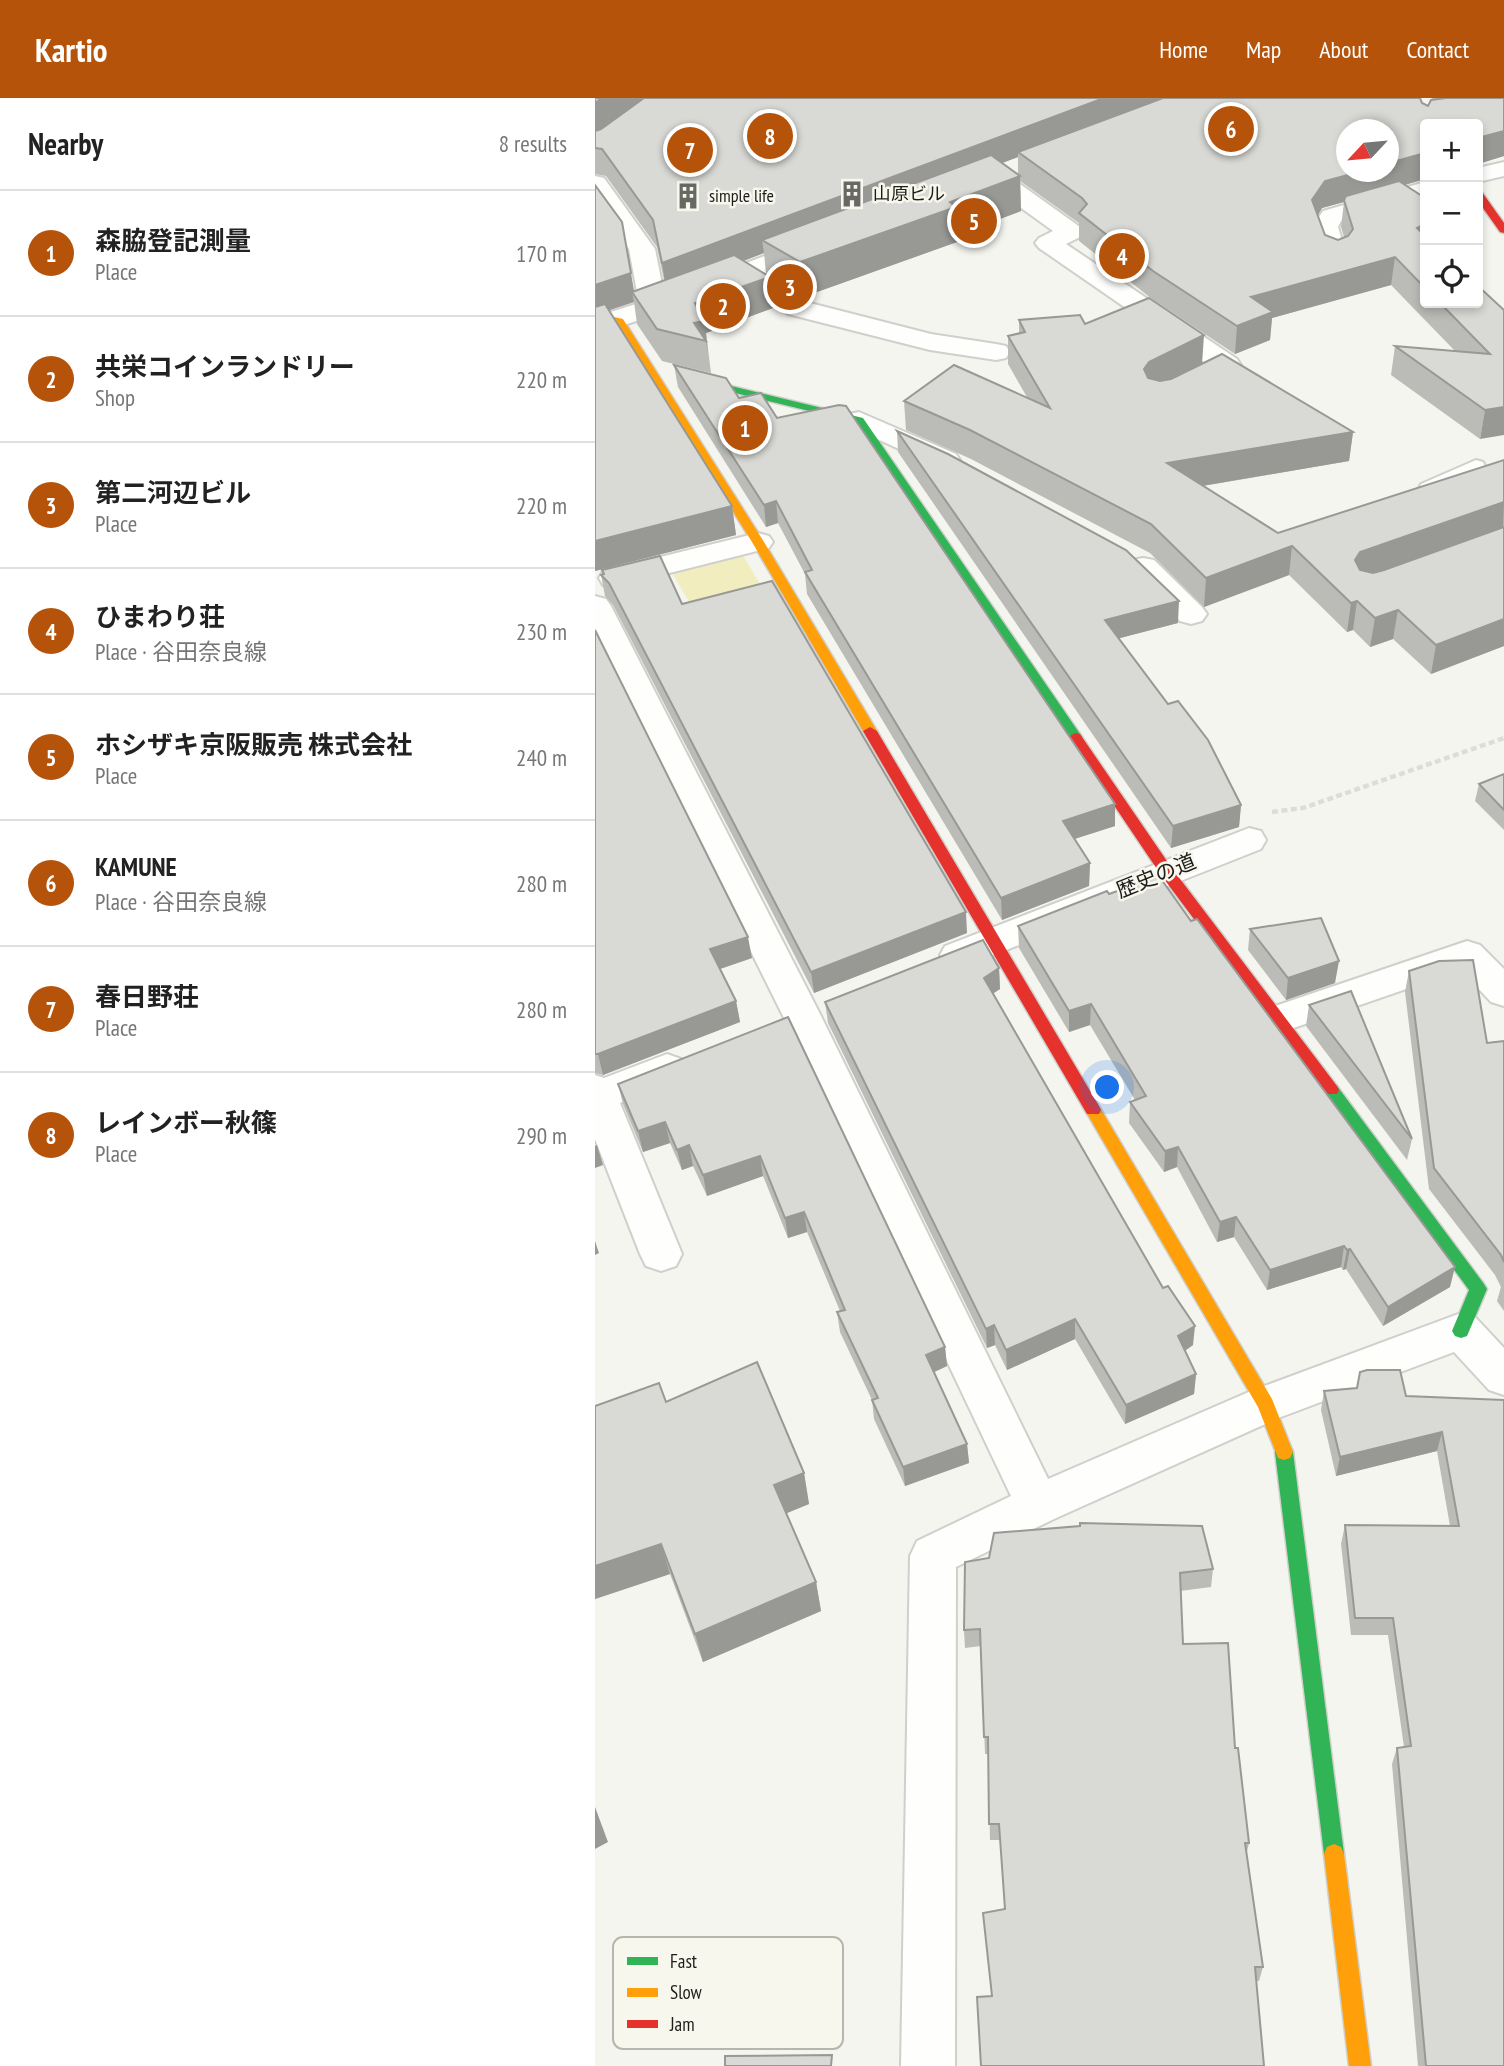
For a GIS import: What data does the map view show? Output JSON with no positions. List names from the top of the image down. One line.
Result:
{"streets":{"street":["歴史の道"]},"places":{"building":["山原ビル","simple life"]},"legend":["Fast","Slow","Jam"],"north":"bottom left","page":{"header":"Kartio","nav":["Home","Map","About","Contact"],"heading":["Nearby","8 results"],"pins":["6","8","7","5","4","3","2","1"],"map_buttons":["+","−"],"list":[{"mark":"1","name":"森脇登記測量","note":"Place","value":"170 m"},{"mark":"2","name":"共栄コインランドリー","note":"Shop","value":"220 m"},{"mark":"3","name":"第二河辺ビル","note":"Place","value":"220 m"},{"mark":"4","name":"ひまわり荘","note":"Place · 谷田奈良線","value":"230 m"},{"mark":"5","name":"ホシザキ京阪販売 株式会社","note":"Place","value":"240 m"},{"mark":"6","name":"KAMUNE","note":"Place · 谷田奈良線","value":"280 m"},{"mark":"7","name":"春日野荘","note":"Place","value":"280 m"},{"mark":"8","name":"レインボー秋篠","note":"Place","value":"290 m"}]}}
